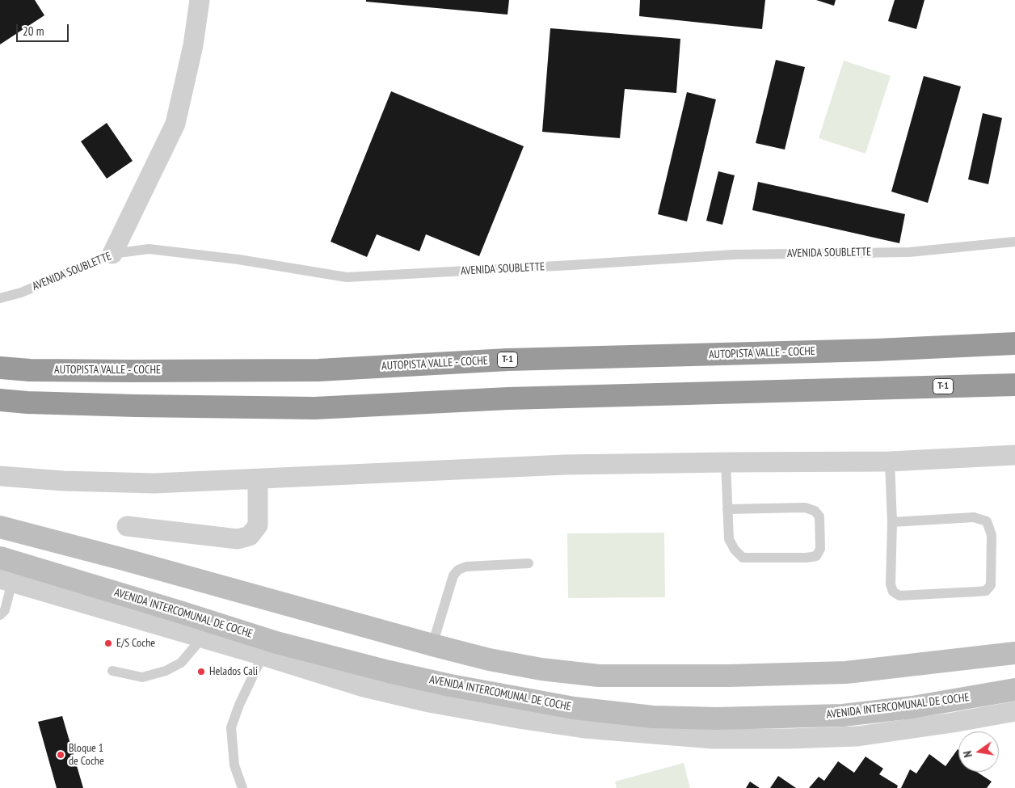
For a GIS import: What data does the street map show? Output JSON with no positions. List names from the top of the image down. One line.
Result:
{"streets":{"highway":["AUTOPISTA VALLE - COCHE","T-1"],"main road":["AVENIDA INTERCOMUNAL DE COCHE"],"lane":["AVENIDA SOUBLETTE"]},"places":["E/S Coche","Helados Cali","Bloque 1 de Coche"],"scale_bar":"20 m","north":"left"}
